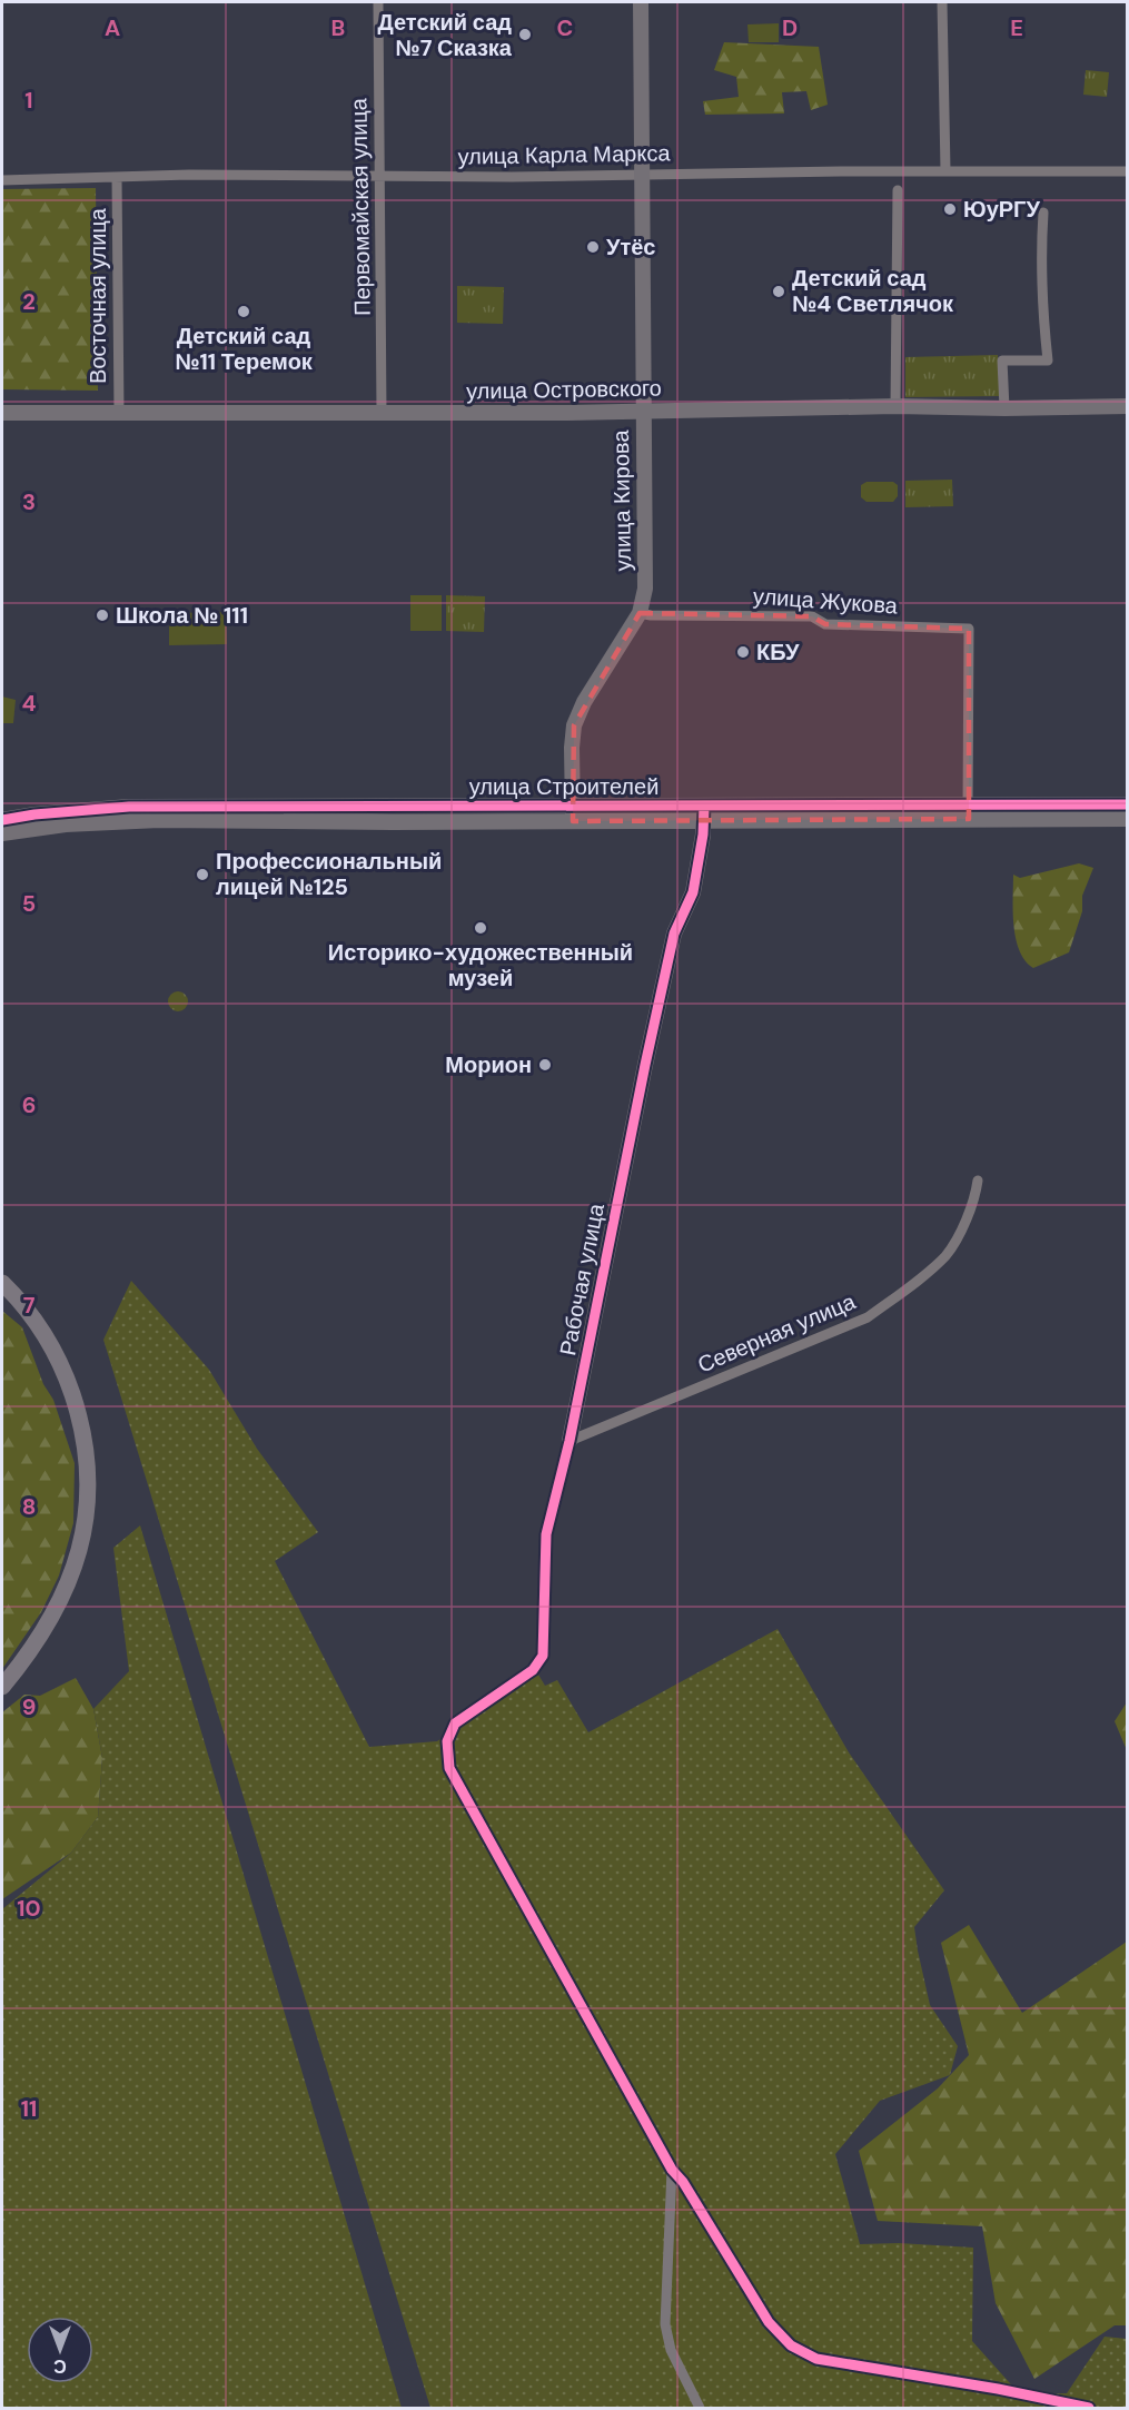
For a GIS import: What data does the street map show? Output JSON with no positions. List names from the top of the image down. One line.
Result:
{"streets":{"street":["улица Карла Маркса","Первомайская улица","Восточная улица","улица Островского","улица Кирова","улица Жукова","улица Строителей","Рабочая улица","Северная улица"]},"crossings":[["улица Карла Маркса","Первомайская улица"],["улица Карла Маркса","Восточная улица"],["улица Карла Маркса","улица Кирова"],["Первомайская улица","улица Островского"],["Восточная улица","улица Островского"],["улица Островского","улица Кирова"],["улица Кирова","улица Жукова"],["улица Кирова","улица Строителей"],["улица Жукова","улица Строителей"],["улица Строителей","Рабочая улица"],["Рабочая улица","Северная улица"]],"places":["Детский сад №7 Сказка","ЮуРГУ","Утёс","Детский сад №4 Светлячок","Детский сад №11 Теремок","Школа № 111","КБУ","Профессиональный лицей №125","Историко-художественный музей","Морион"],"north":"bottom","grid":{"columns":["A","B","C","D","E"],"rows":["1","2","3","4","5","6","7","8","9","10","11"]}}
